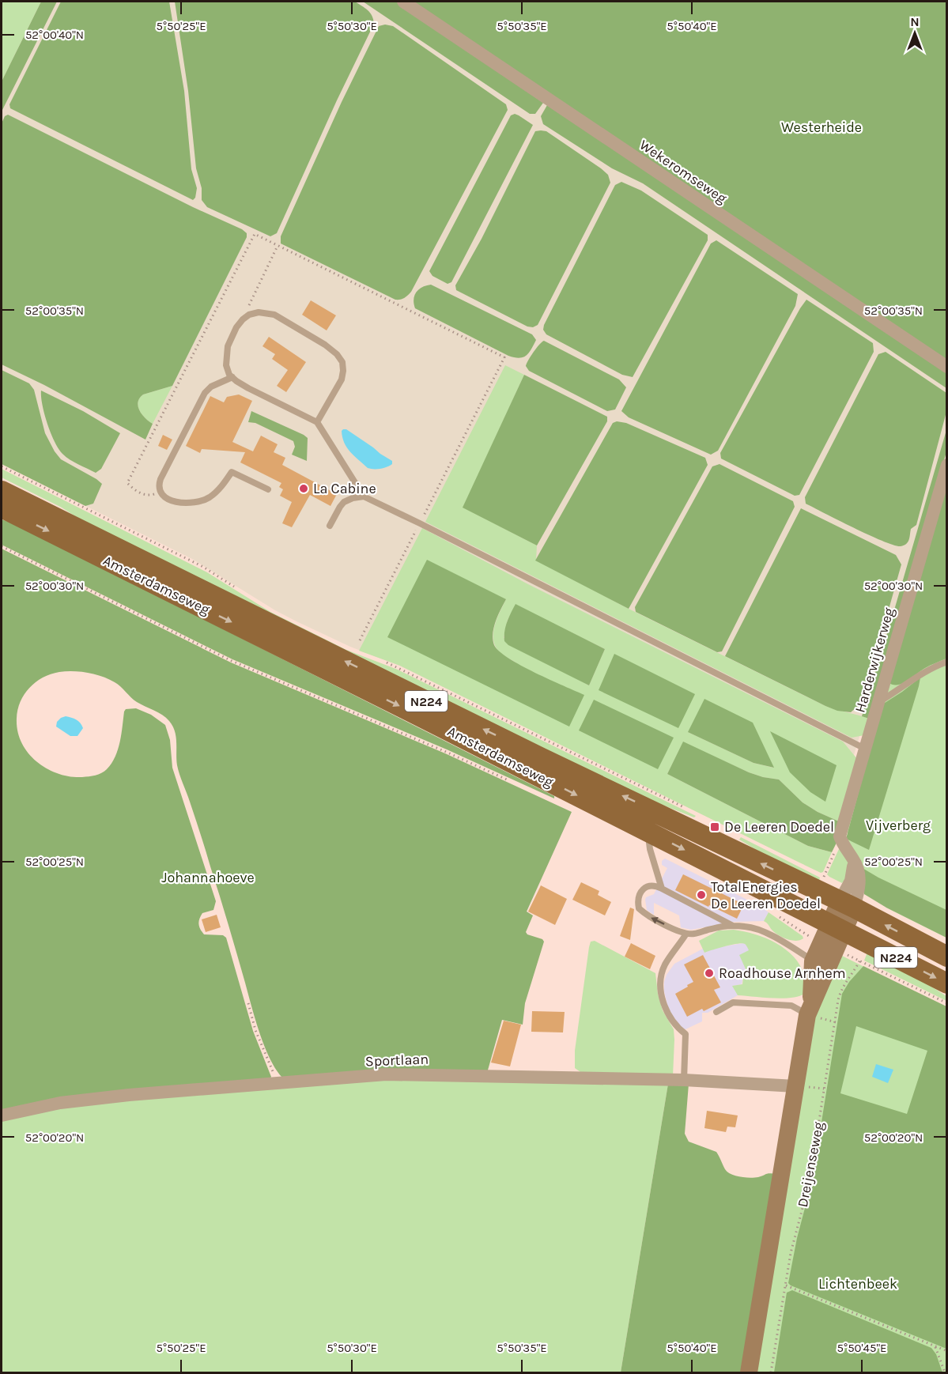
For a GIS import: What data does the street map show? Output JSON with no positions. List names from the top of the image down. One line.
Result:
{"streets":{"main road":["Amsterdamseweg","N224","Dreijenseweg"],"street":["Wekeromseweg","Harderwijkerweg","Sportlaan"]},"crossings":[["Amsterdamseweg","Dreijenseweg"],["Sportlaan","Dreijenseweg"]],"parks":["Westerheide","Vijverberg","Johannahoeve","Lichtenbeek"],"places":{"other":["La Cabine","TotalEnergies De Leeren Doedel","Roadhouse Arnhem"],"transit":["De Leeren Doedel"]},"north":"top","coordinates":["5°50'25\"E","5°50'30\"E","5°50'35\"E","5°50'40\"E","52°00'40\"N","52°00'35\"N","52°00'30\"N","52°00'25\"N","52°00'20\"N","5°50'45\"E"]}
